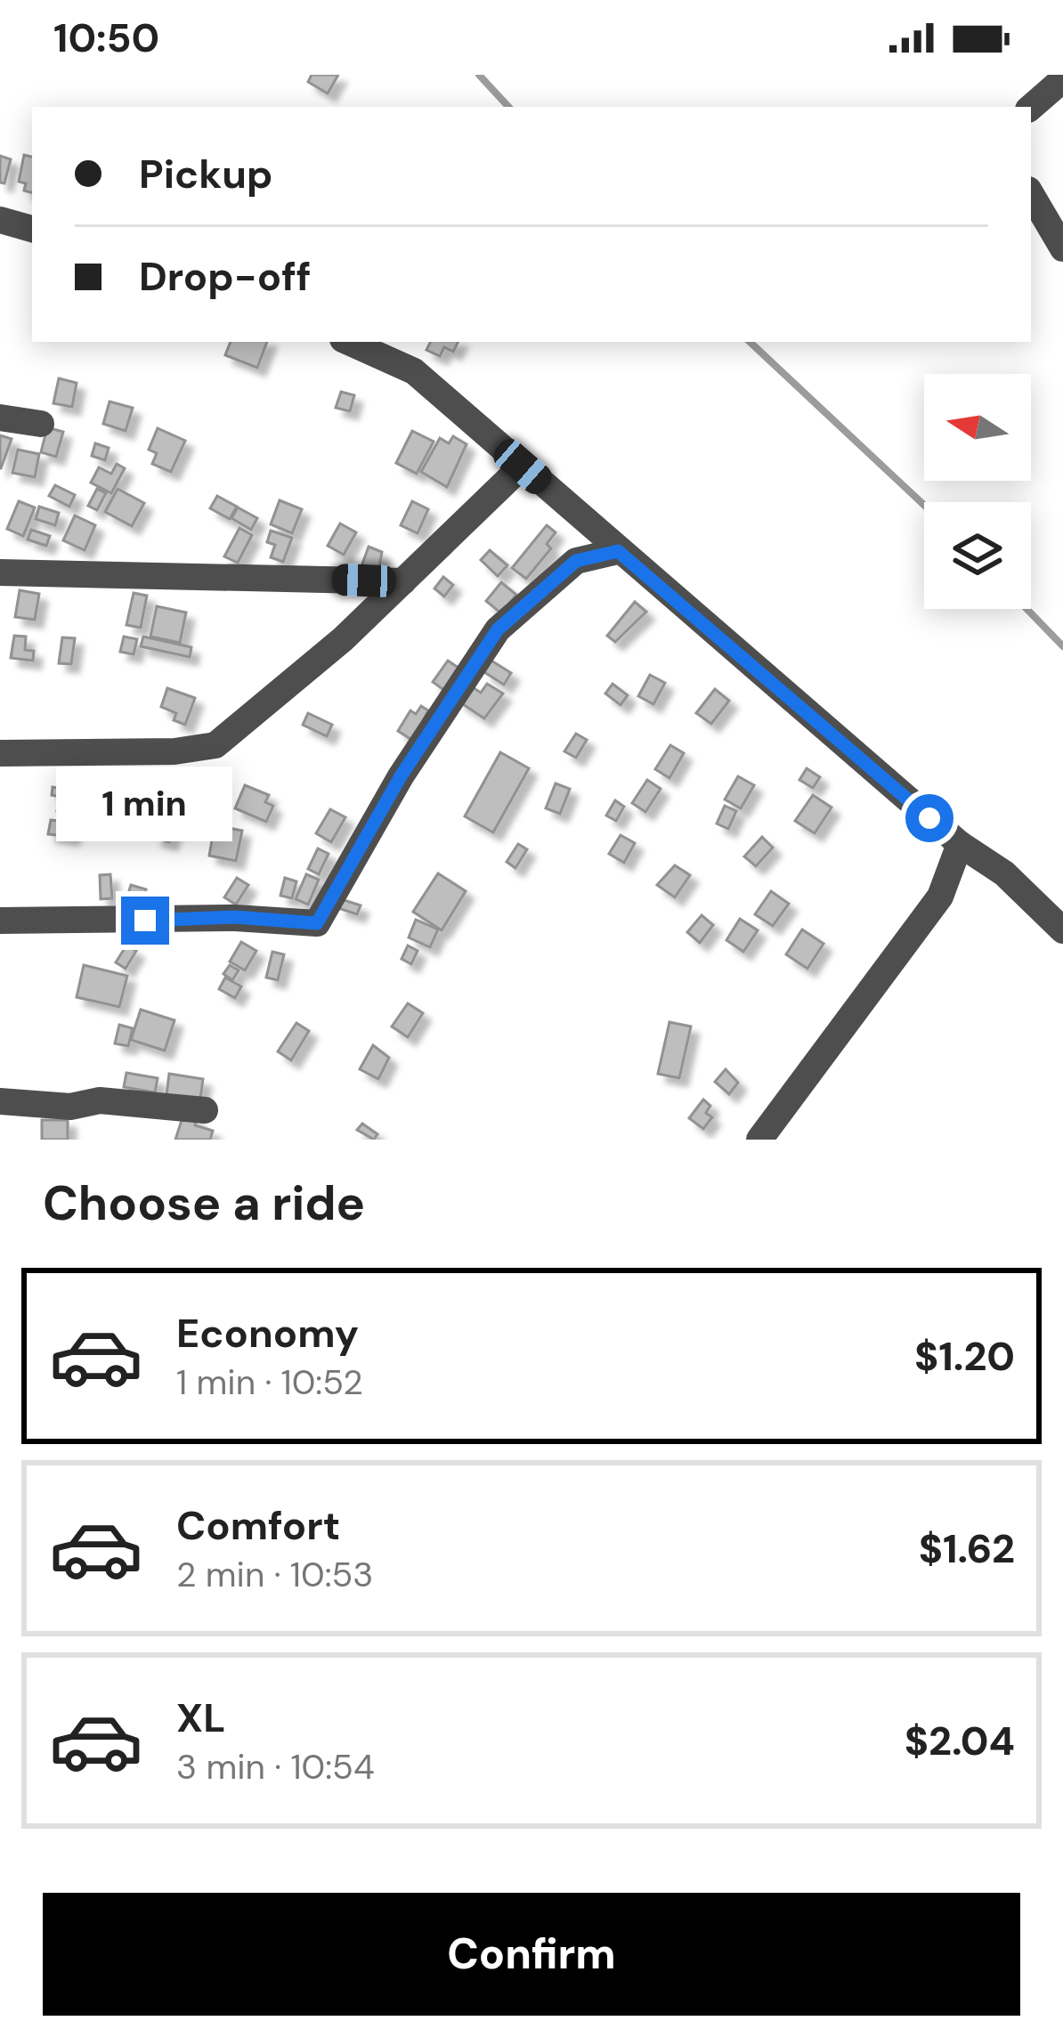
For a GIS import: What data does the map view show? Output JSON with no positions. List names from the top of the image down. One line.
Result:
{"north":"left","page":{"status":"10:50","banner":["Pickup","Drop-off"],"bubble":"1 min","heading":"Choose a ride","list":[{"name":"Economy","note":"1 min · 10:52","value":"$1.20"},{"name":"Comfort","note":"2 min · 10:53","value":"$1.62"},{"name":"XL","note":"3 min · 10:54","value":"$2.04"}],"buttons":"Confirm"}}
